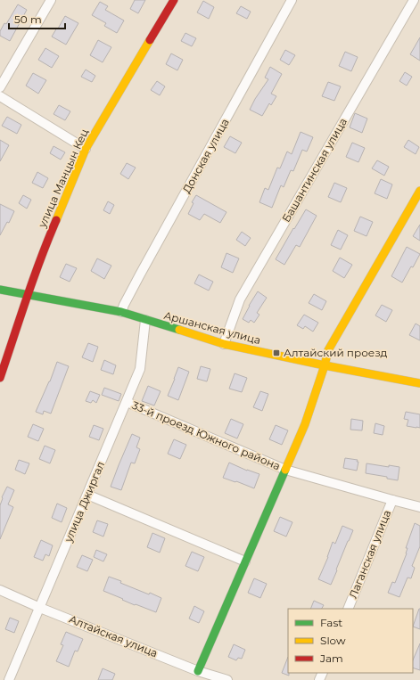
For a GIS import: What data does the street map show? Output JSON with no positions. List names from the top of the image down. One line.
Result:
{"streets":{"street":["Донская улица","Башантинская улица","улица Манцын Кец","Аршанская улица","33-й проезд Южного района","улица Джиргал","Лаганская улица","Алтайская улица"]},"crossings":[["Донская улица","Аршанская улица"],["Башантинская улица","Аршанская улица"],["улица Манцын Кец","Аршанская улица"],["Аршанская улица","улица Джиргал"],["33-й проезд Южного района","улица Джиргал"],["33-й проезд Южного района","Лаганская улица"],["улица Джиргал","Алтайская улица"]],"places":{"transit":["Алтайский проезд"]},"legend":["Fast","Slow","Jam"],"scale_bar":"50 m"}
